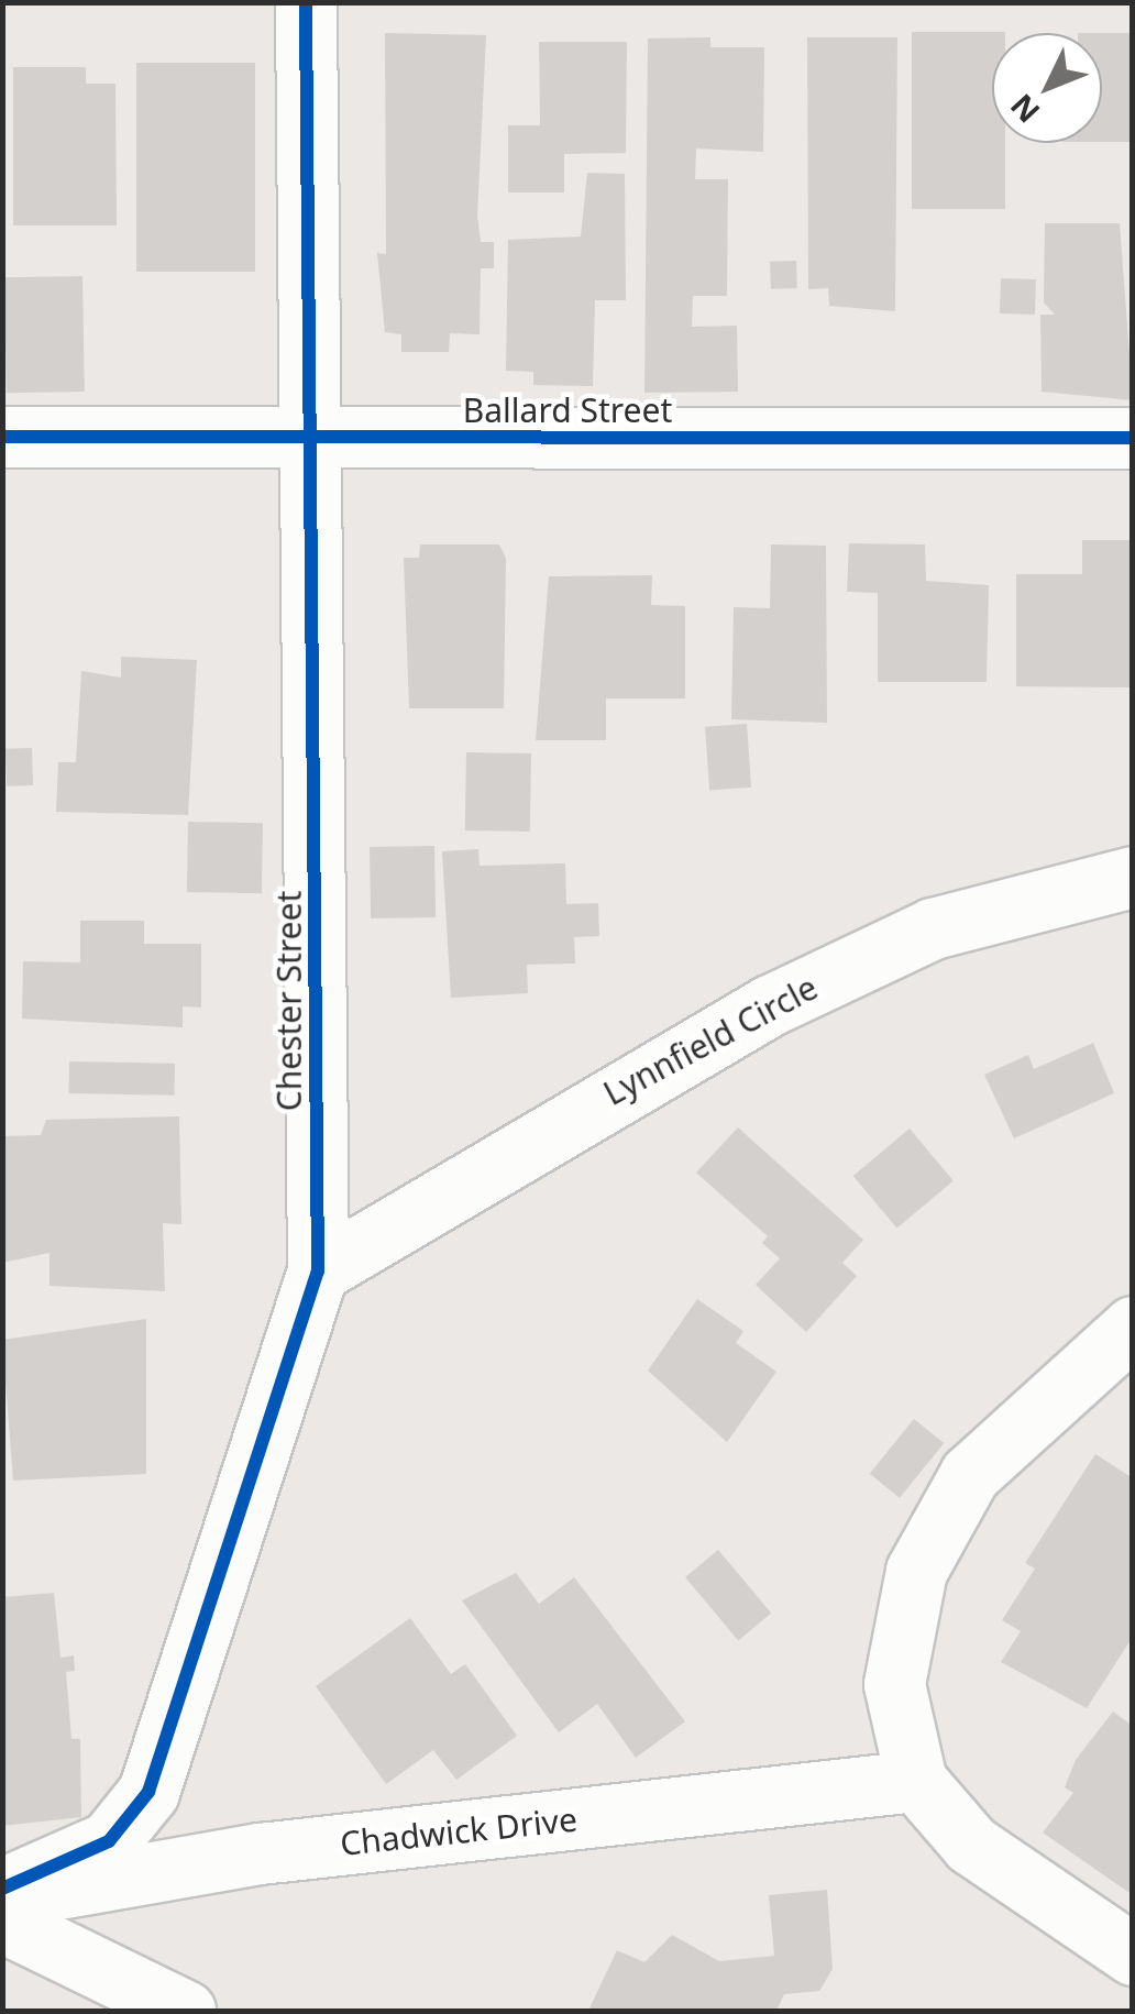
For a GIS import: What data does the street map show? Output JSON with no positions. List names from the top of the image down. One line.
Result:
{"streets":{"street":["Ballard Street","Chester Street","Lynnfield Circle","Chadwick Drive"]},"crossings":[["Ballard Street","Chester Street"],["Chester Street","Lynnfield Circle"]],"north":"bottom left"}
